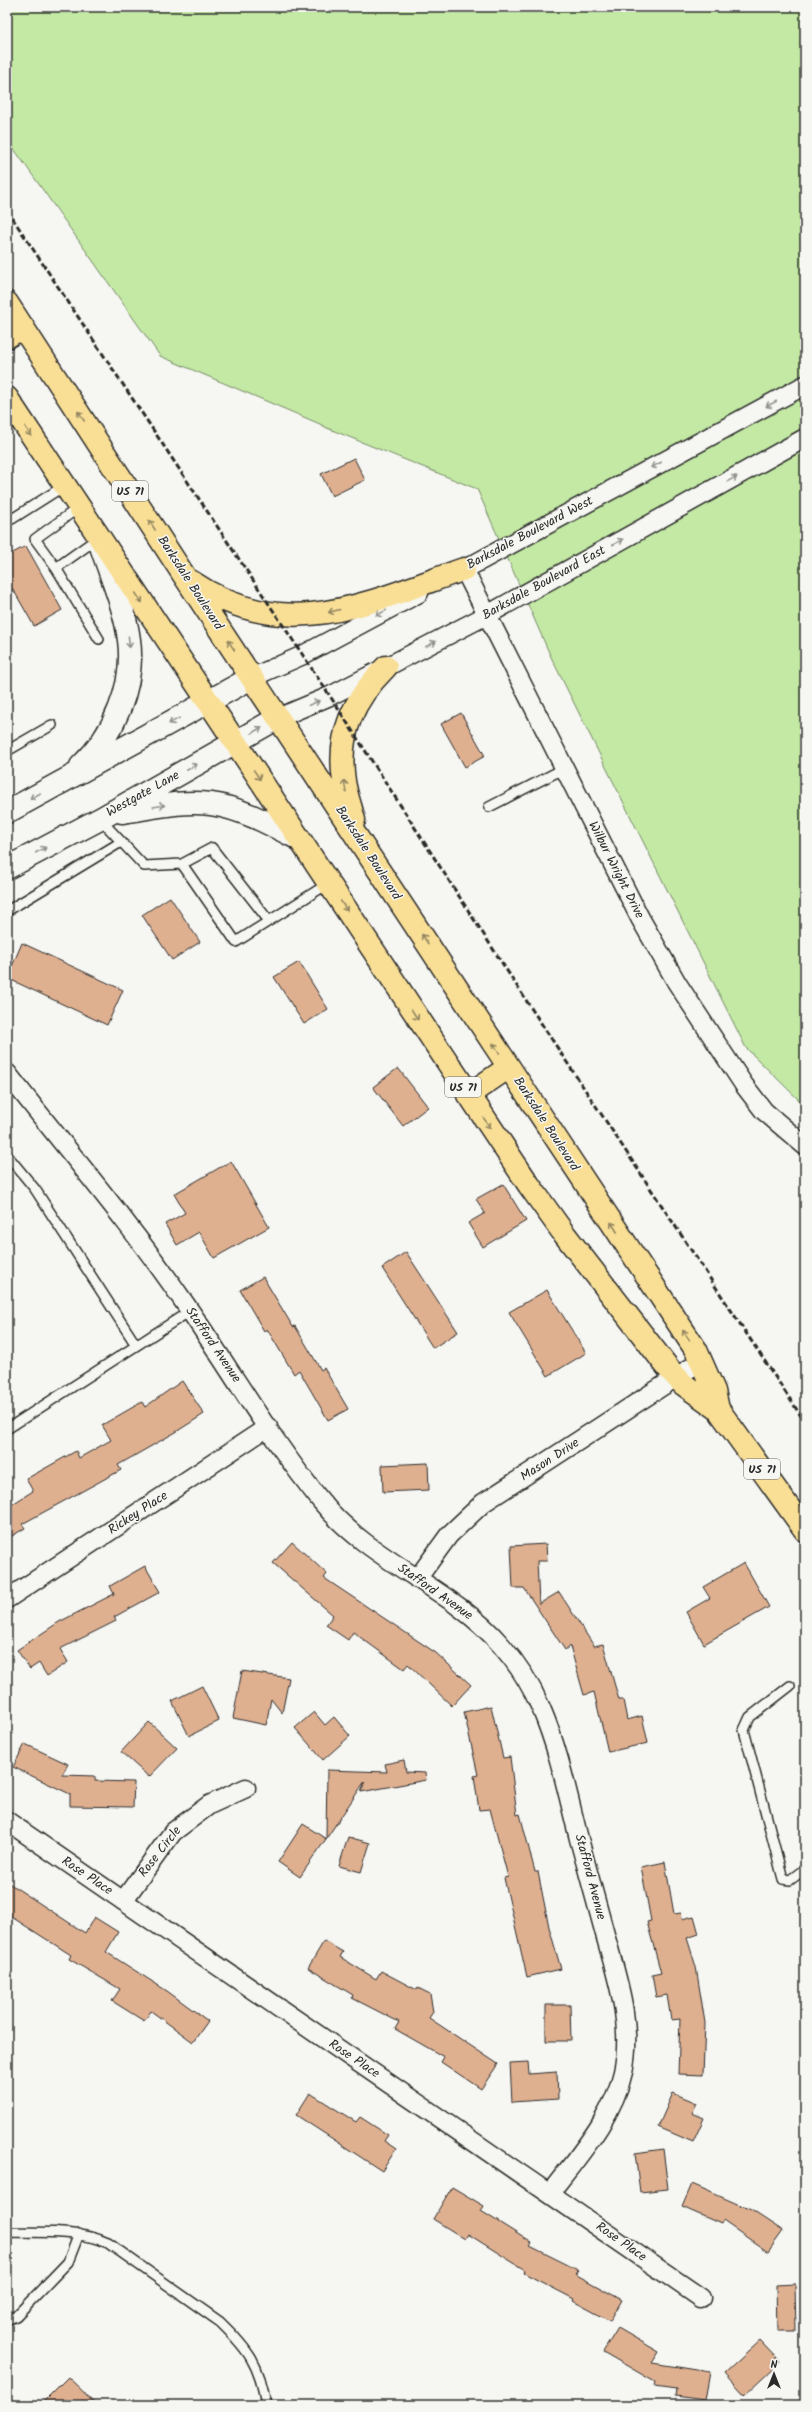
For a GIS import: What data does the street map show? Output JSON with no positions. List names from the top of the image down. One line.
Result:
{"streets":{"main road":["US 71","Barksdale Boulevard","Westgate Lane"],"street":["Barksdale Boulevard West","Barksdale Boulevard East","Wilbur Wright Drive","Stafford Avenue","Mason Drive","Rickey Place","Rose Circle","Rose Place"]},"crossings":[["Barksdale Boulevard West","Barksdale Boulevard"],["Barksdale Boulevard West","Wilbur Wright Drive"],["Barksdale Boulevard","Barksdale Boulevard East"],["Barksdale Boulevard","Westgate Lane"],["Barksdale Boulevard","Mason Drive"],["Barksdale Boulevard East","Westgate Lane"],["Barksdale Boulevard East","Wilbur Wright Drive"],["Stafford Avenue","Mason Drive"],["Stafford Avenue","Rickey Place"],["Stafford Avenue","Rose Place"],["Rose Circle","Rose Place"]],"one_way":["Barksdale Boulevard West","Barksdale Boulevard East"],"north":"top"}
